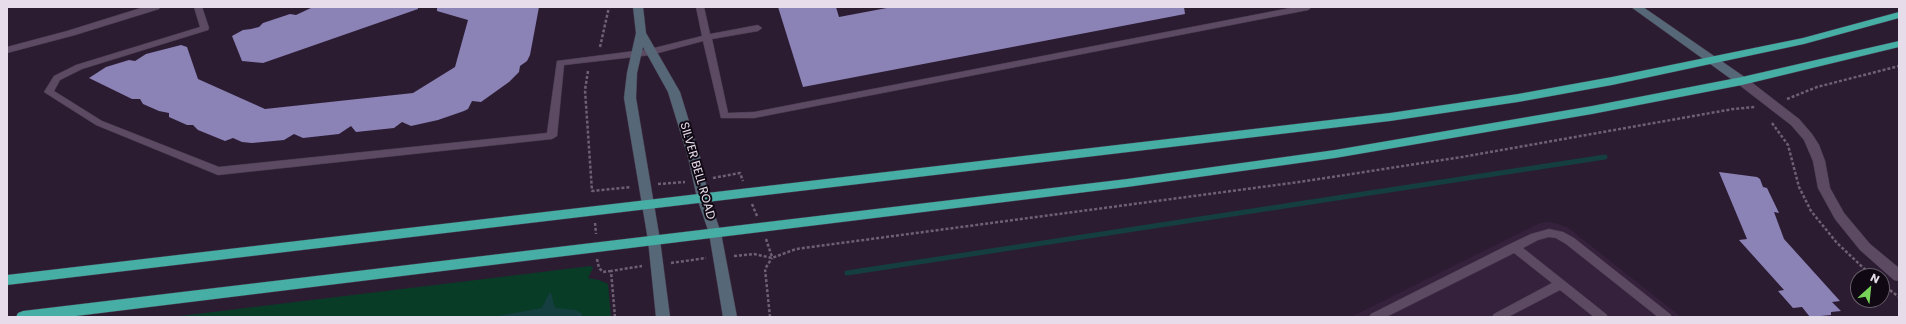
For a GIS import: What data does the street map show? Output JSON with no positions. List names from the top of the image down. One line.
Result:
{"streets":{"street":["SILVER BELL ROAD"]},"north":"top right"}
